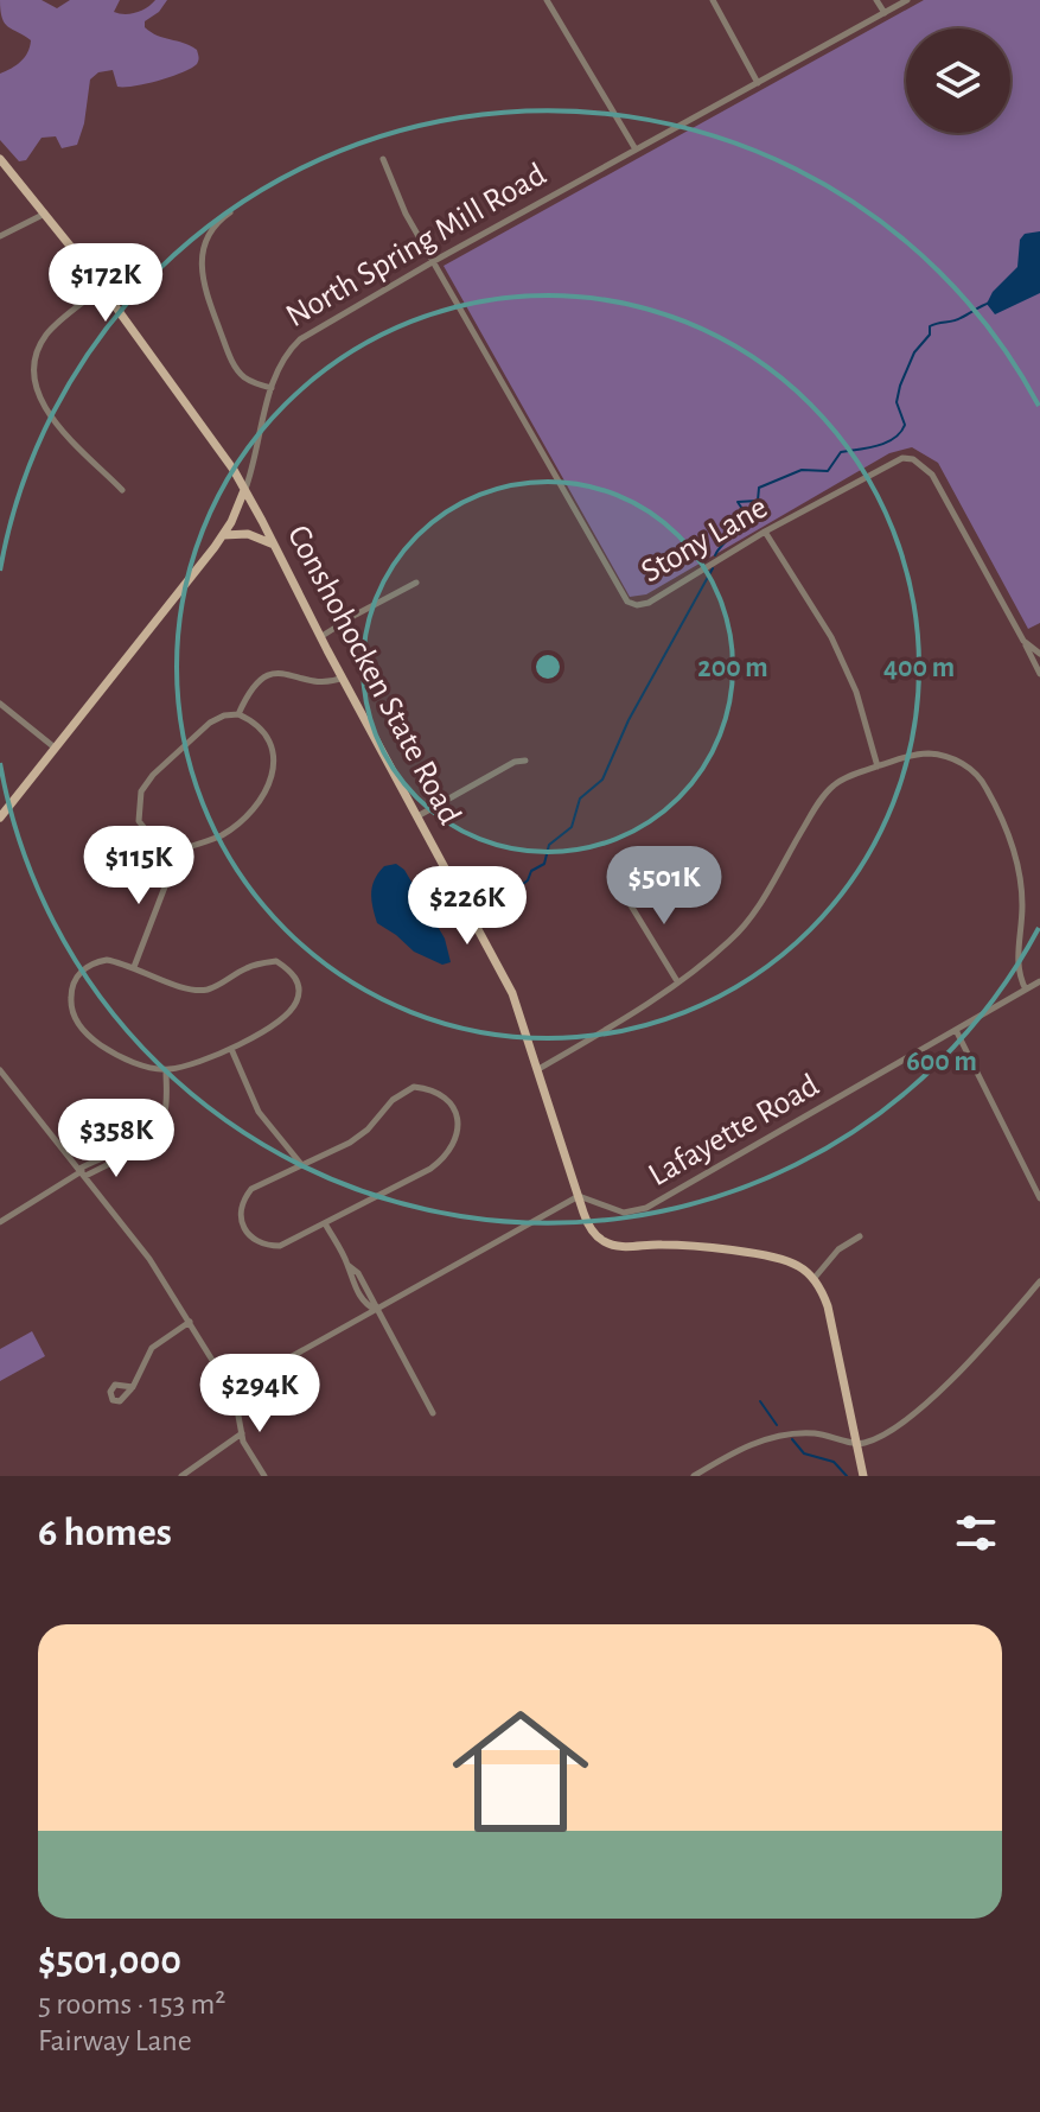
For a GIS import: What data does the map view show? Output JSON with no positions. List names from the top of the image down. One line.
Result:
{"streets":{"main road":["North Spring Mill Road","Conshohocken State Road"],"street":["Stony Lane","Lafayette Road"]},"crossings":[["North Spring Mill Road","Stony Lane"],["North Spring Mill Road","Conshohocken State Road"],["Conshohocken State Road","Lafayette Road"]],"page":{"price":["$172K","$115K","$501K","$226K","$358K","$294K"],"heading":"6 homes","list":[{"name":"$501,000","note":"5 rooms · 153 m² · Fairway Lane"}]},"rings":["200 m","400 m","600 m"]}
